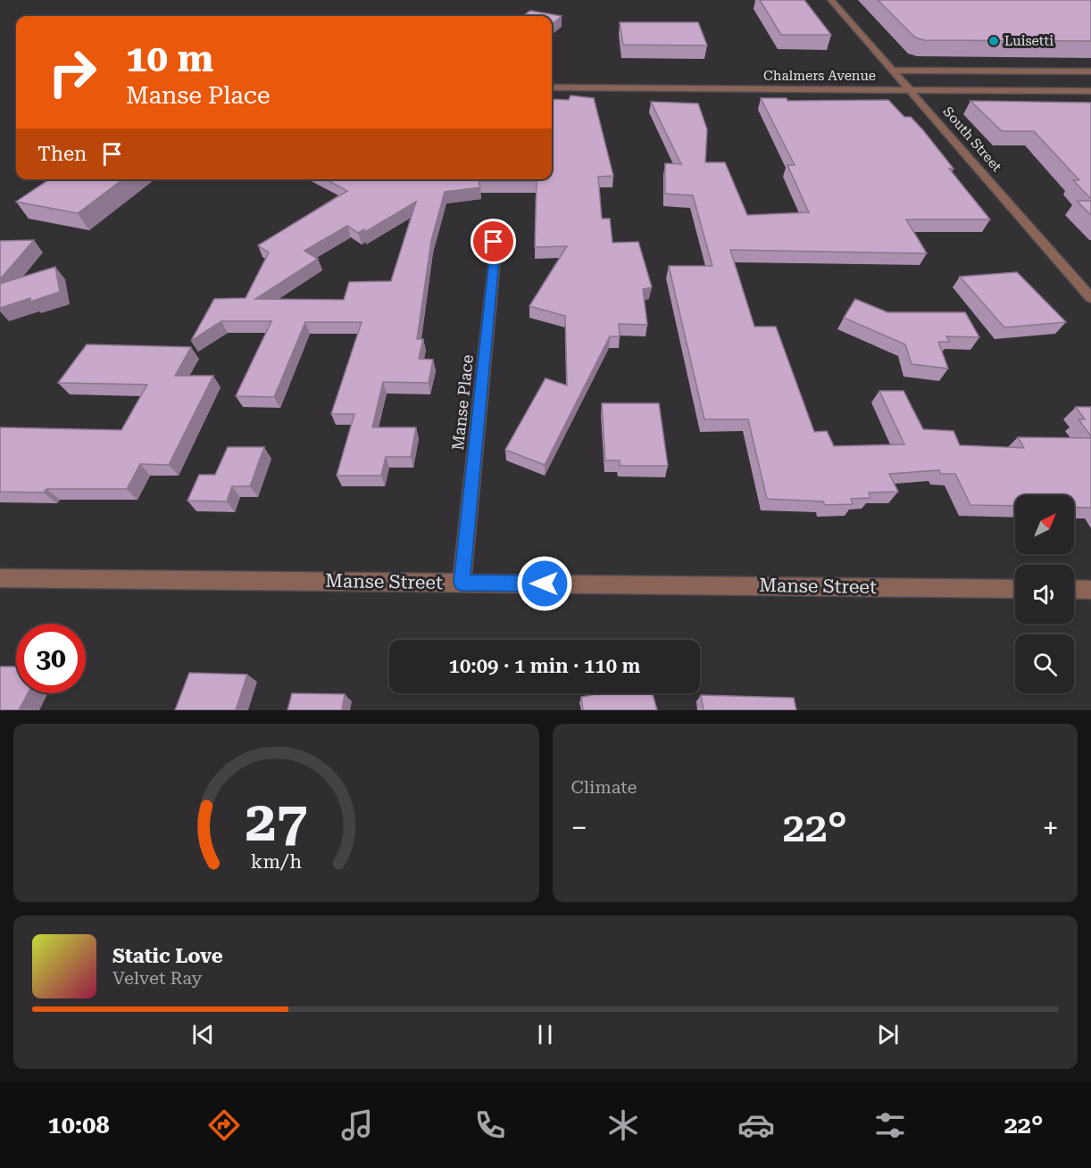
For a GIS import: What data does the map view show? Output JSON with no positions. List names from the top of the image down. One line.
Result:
{"streets":{"street":["Chalmers Avenue","South Street","Manse Place","Manse Street"]},"crossings":[["Chalmers Avenue","South Street"],["Manse Place","Manse Street"]],"places":["Luisetti"],"north":"top right","page":{"turn":["10 m","Manse Place"],"then":"Then","limit":"30","trip":"10:09 · 1 min · 110 m","tile":"Climate","heat":["−","22°","+"],"song":["Static Love","Velvet Ray"],"tabs":["10:08","22°"],"gauge":["27","km/h"]}}
